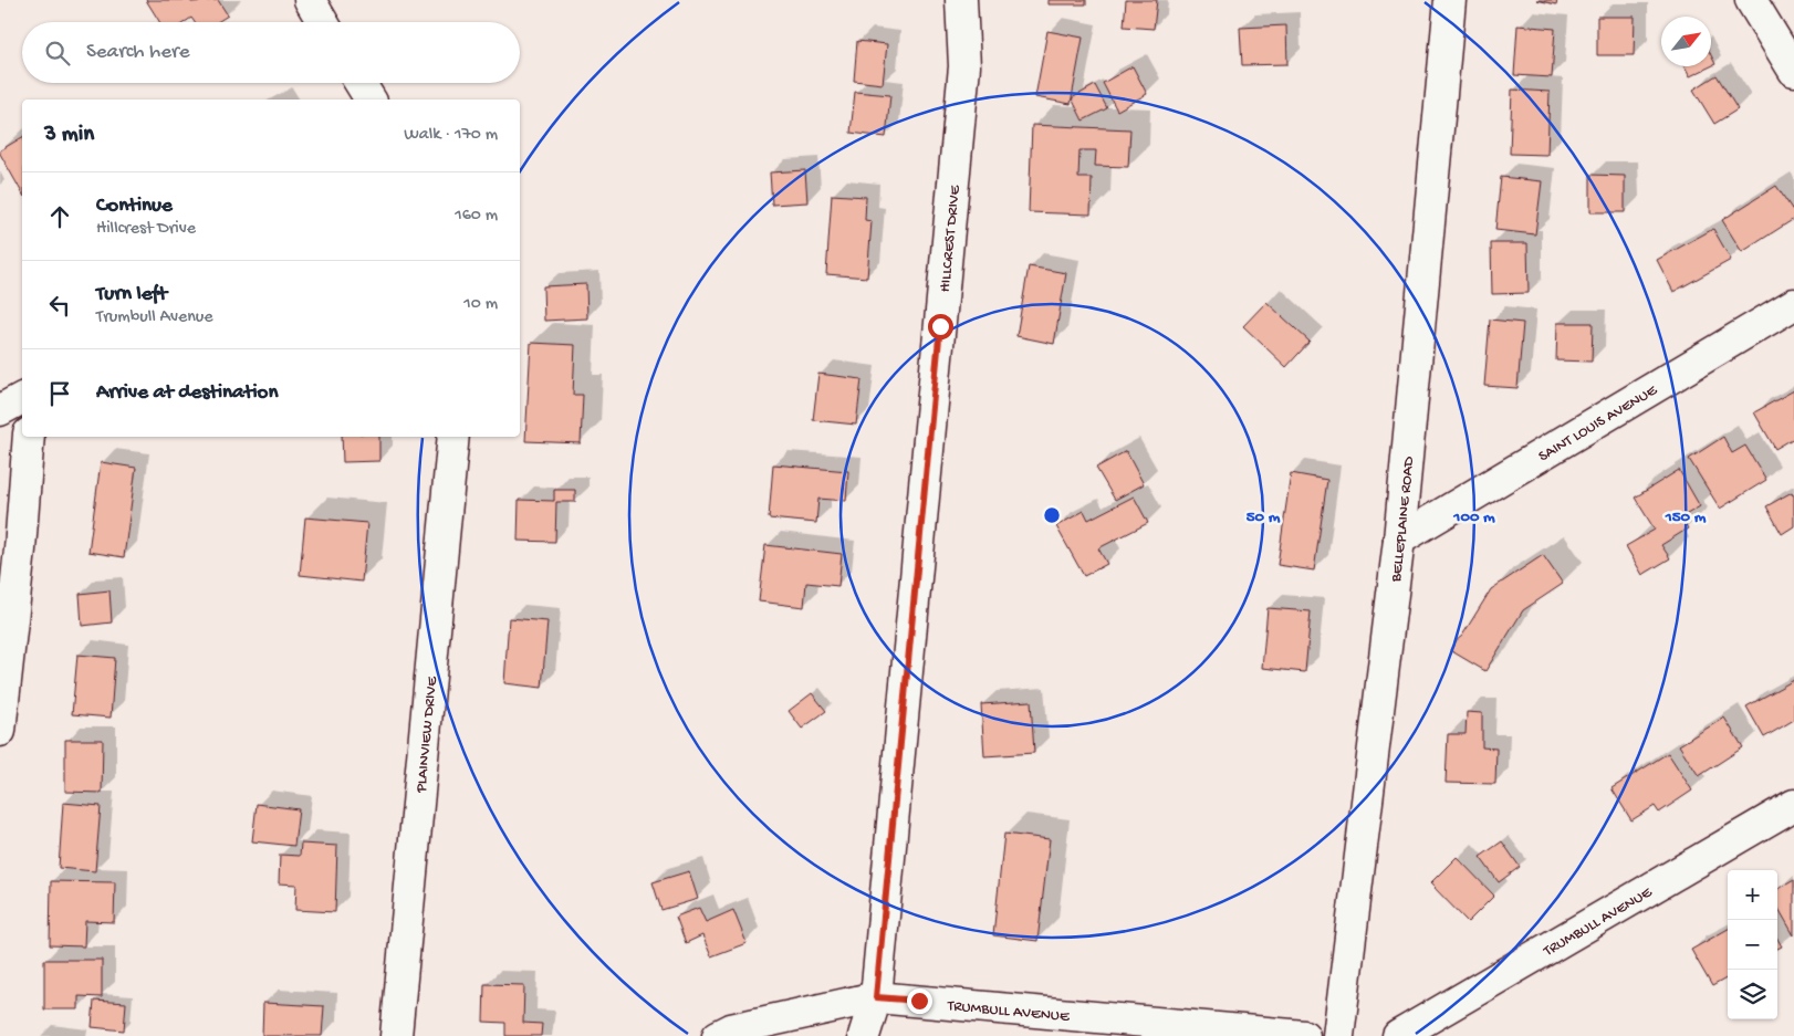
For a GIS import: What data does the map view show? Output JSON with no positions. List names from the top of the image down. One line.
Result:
{"streets":{"street":["HILLCREST DRIVE","SAINT LOUIS AVENUE","BELLEPLAINE ROAD","PLAINVIEW DRIVE","TRUMBULL AVENUE"]},"crossings":[["HILLCREST DRIVE","TRUMBULL AVENUE"],["SAINT LOUIS AVENUE","BELLEPLAINE ROAD"]],"north":"top right","page":{"search":"Search here","heading":["3 min","Walk · 170 m"],"list":[["Continue","Hillcrest Drive","160 m"],["Turn left","Trumbull Avenue","10 m"],"Arrive at destination"],"map_buttons":["+","−"]},"rings":["50 m","100 m","150 m"]}
